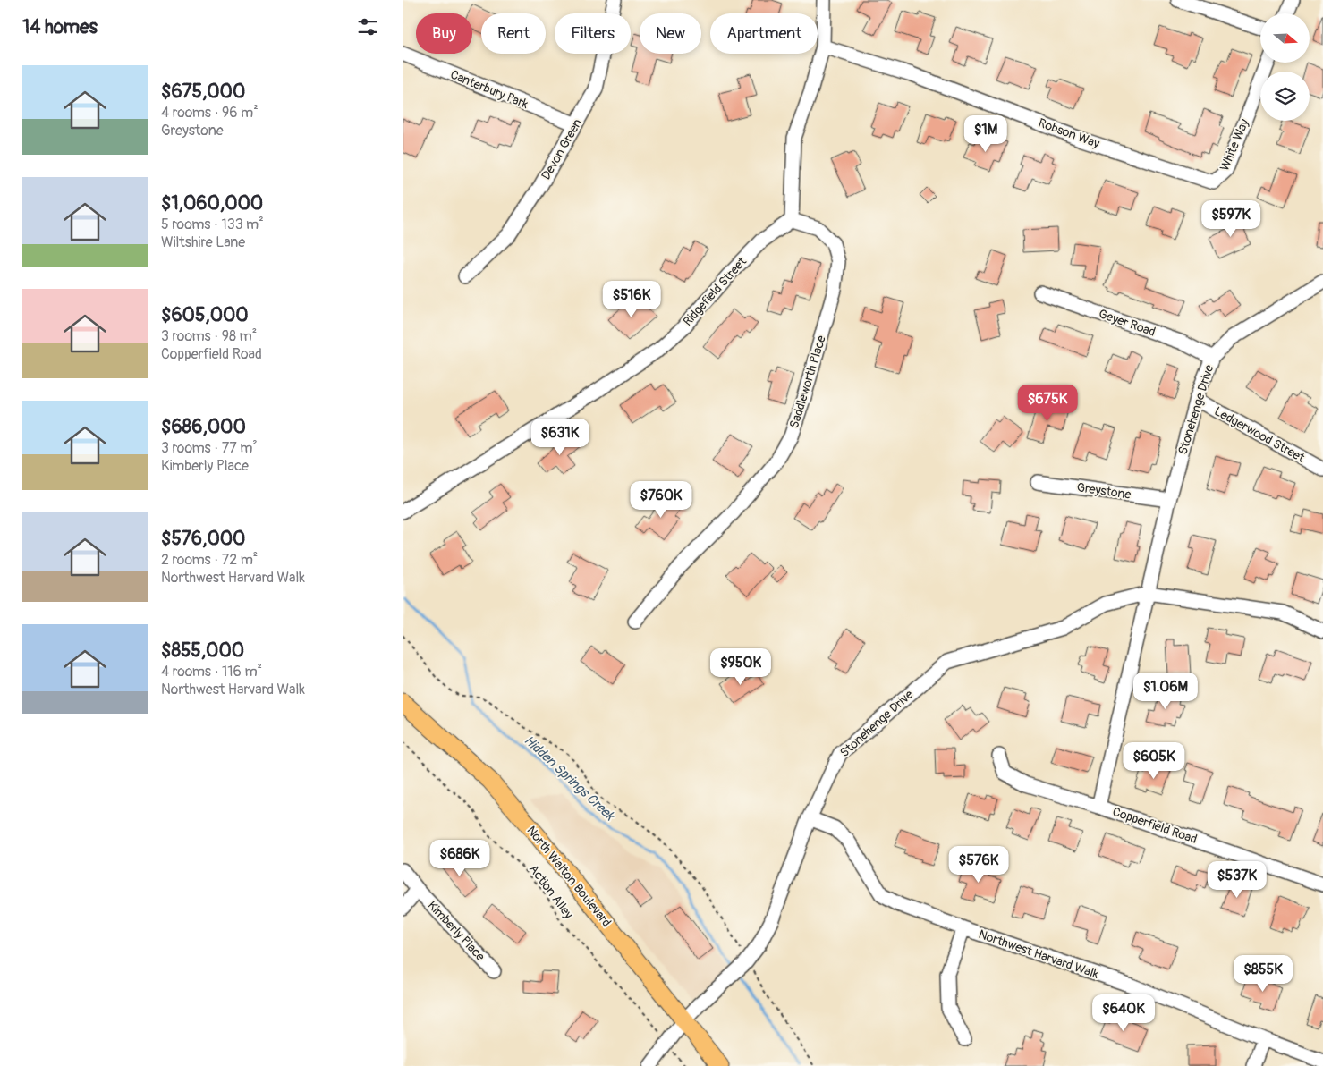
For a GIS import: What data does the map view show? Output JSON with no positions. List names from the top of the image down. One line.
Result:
{"streets":{"main road":["North Walton Boulevard"],"street":["Canterbury Park","Robson Way","White Way","Devon Green","Ridgefield Street","Geyer Road","Saddleworth Place","Stonehenge Drive","Ledgerwood Street","Greystone","Copperfield Road","Kimberly Place","Northwest Harvard Walk"],"path":["Action Alley"]},"crossings":[["Canterbury Park","Devon Green"],["Robson Way","White Way"],["Ridgefield Street","Saddleworth Place"],["Geyer Road","Stonehenge Drive"],["Stonehenge Drive","Ledgerwood Street"],["Stonehenge Drive","Greystone"],["Stonehenge Drive","North Walton Boulevard"],["Stonehenge Drive","Northwest Harvard Walk"]],"water":["Hidden Springs Creek"],"north":"right","page":{"heading":"14 homes","chip":["Buy","Rent","Filters","New","Apartment"],"list":[{"name":"$675,000","note":"4 rooms · 96 m² · Greystone"},{"name":"$1,060,000","note":"5 rooms · 133 m² · Wiltshire Lane"},{"name":"$605,000","note":"3 rooms · 98 m² · Copperfield Road"},{"name":"$686,000","note":"3 rooms · 77 m² · Kimberly Place"},{"name":"$576,000","note":"2 rooms · 72 m² · Northwest Harvard Walk"},{"name":"$855,000","note":"4 rooms · 116 m² · Northwest Harvard Walk"}],"price":["$1M","$597K","$516K","$675K","$631K","$760K","$950K","$1.06M","$605K","$686K","$576K","$537K","$855K","$640K"]}}
